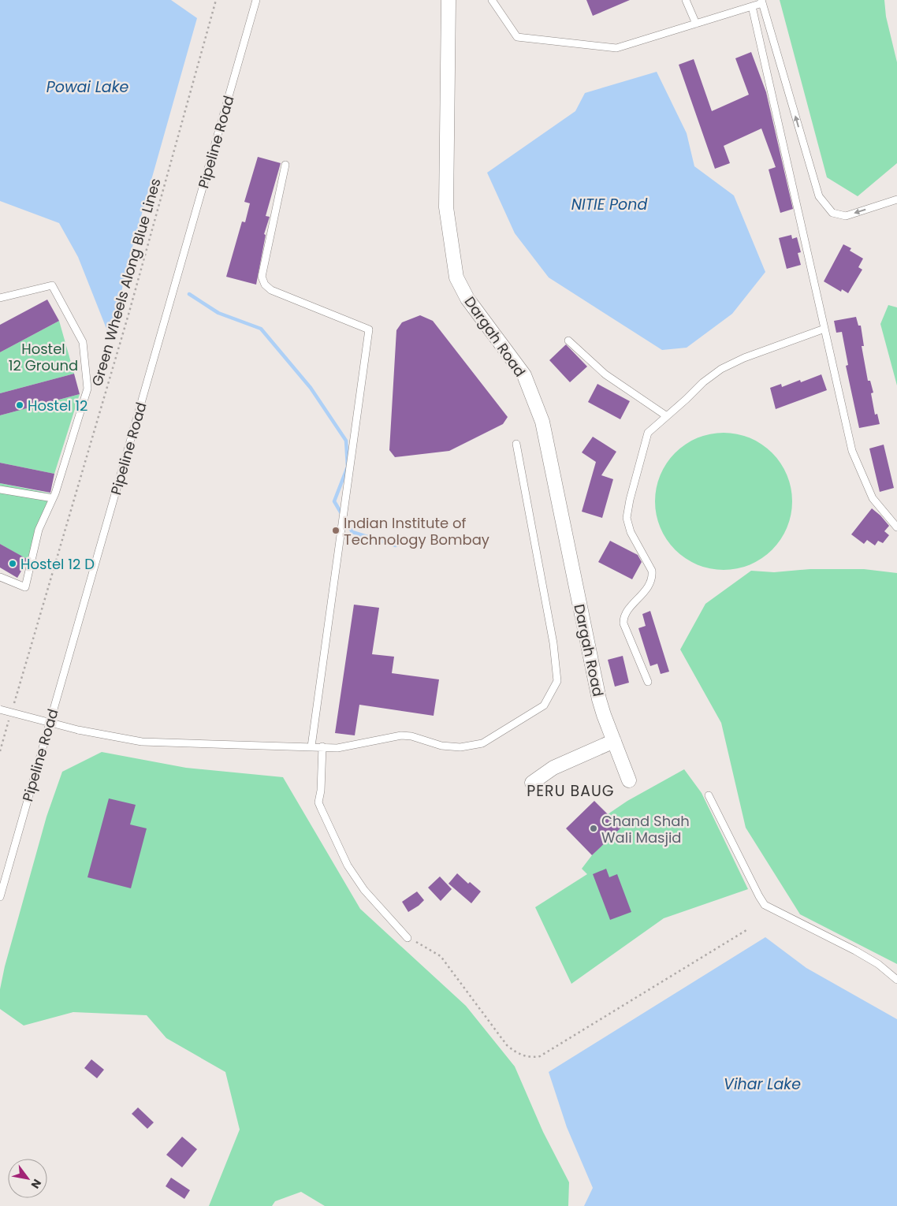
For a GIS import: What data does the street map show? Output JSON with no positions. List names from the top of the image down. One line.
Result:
{"streets":{"street":["Dargah Road"],"lane":["Pipeline Road"],"path":["Green Wheels Along Blue Lines"]},"districts":["PERU BAUG"],"water":["Powai Lake","NITIE Pond","Vihar Lake"],"parks":["Hostel 12 Ground"],"places":["Hostel 12","Indian Institute of Technology Bombay","Hostel 12 D","Chand Shah Wali Masjid"],"north":"bottom right"}
